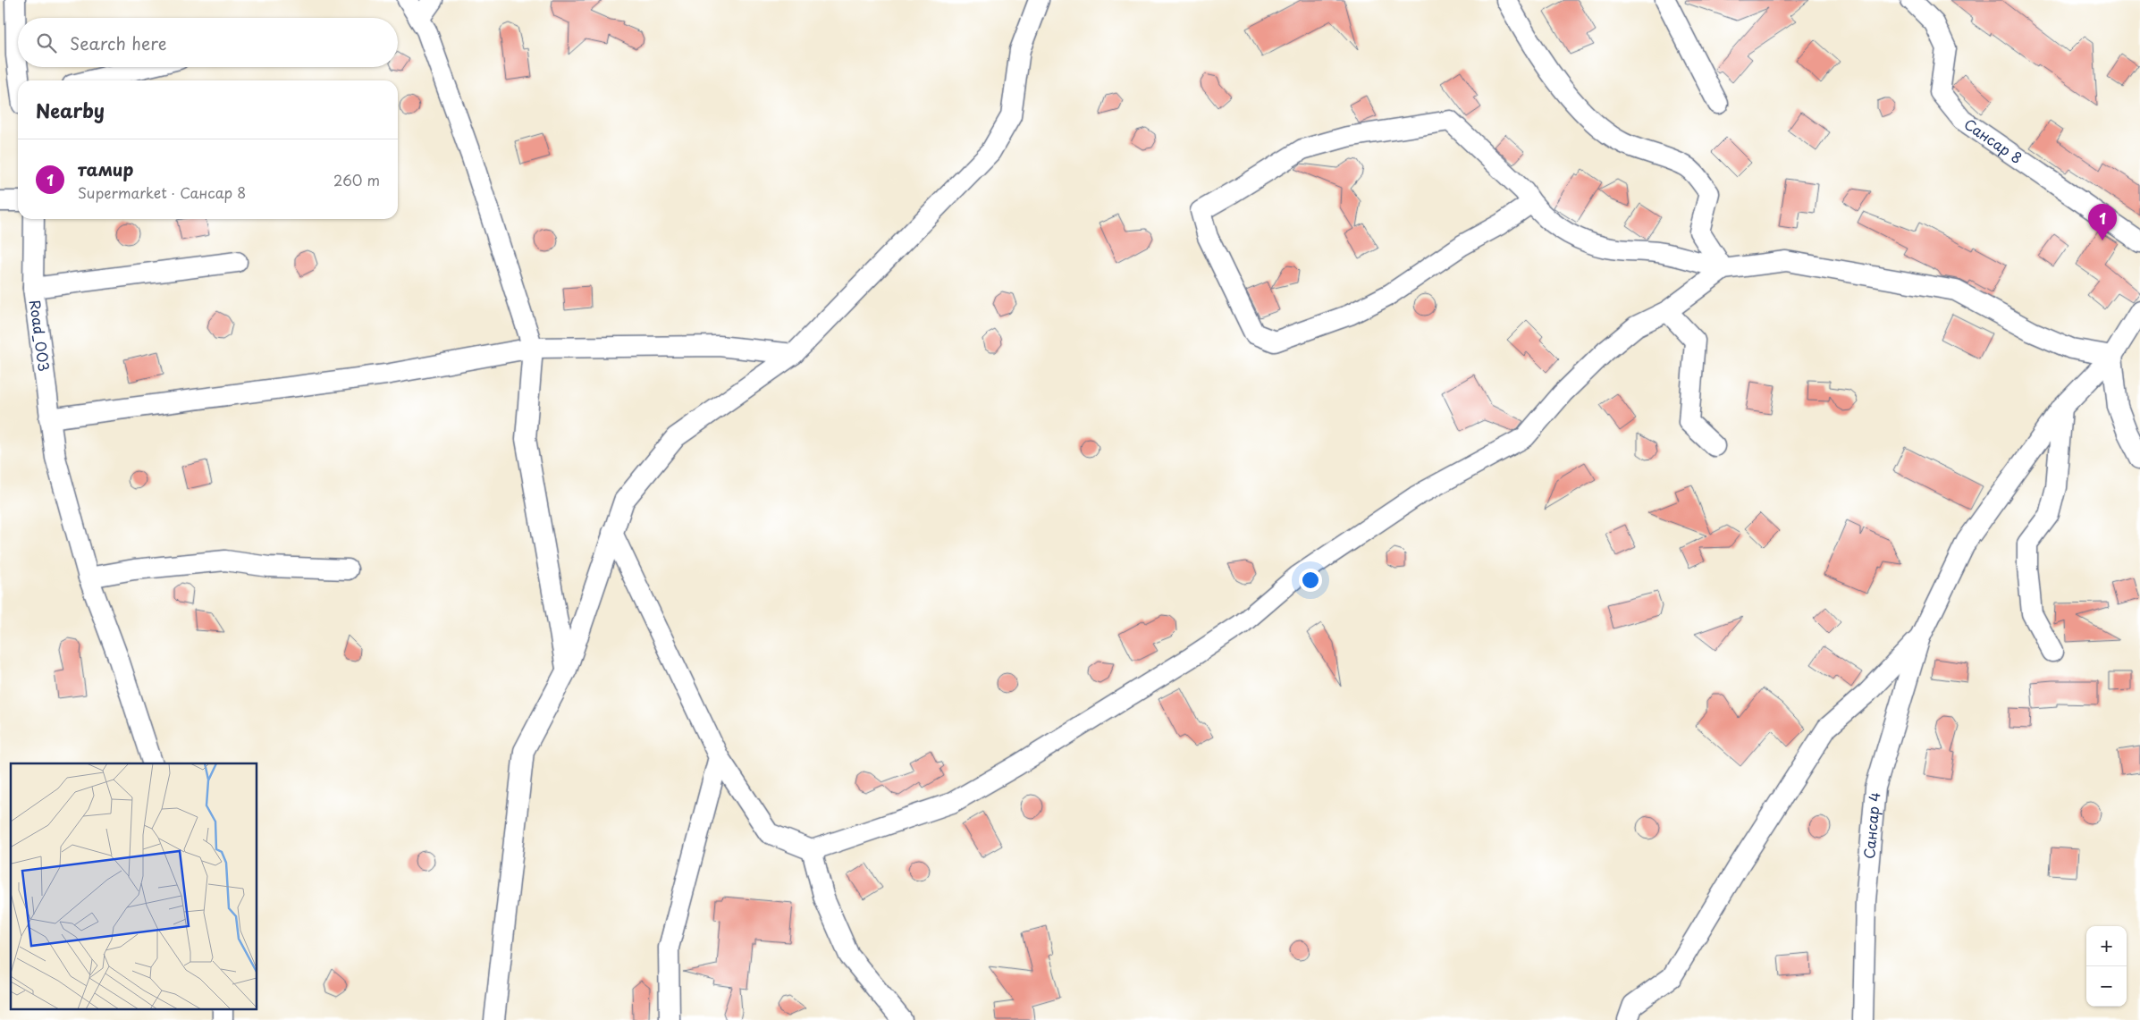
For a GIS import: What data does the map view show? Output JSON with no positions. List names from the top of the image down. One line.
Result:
{"streets":{"street":["Сансар 8","Road_003","Сансар 4"]},"page":{"search":"Search here","heading":"Nearby","list":[{"mark":"1","name":"тамир","note":"Supermarket · Сансар 8","value":"260 m"}],"pins":"1","map_buttons":["+","−"]}}
